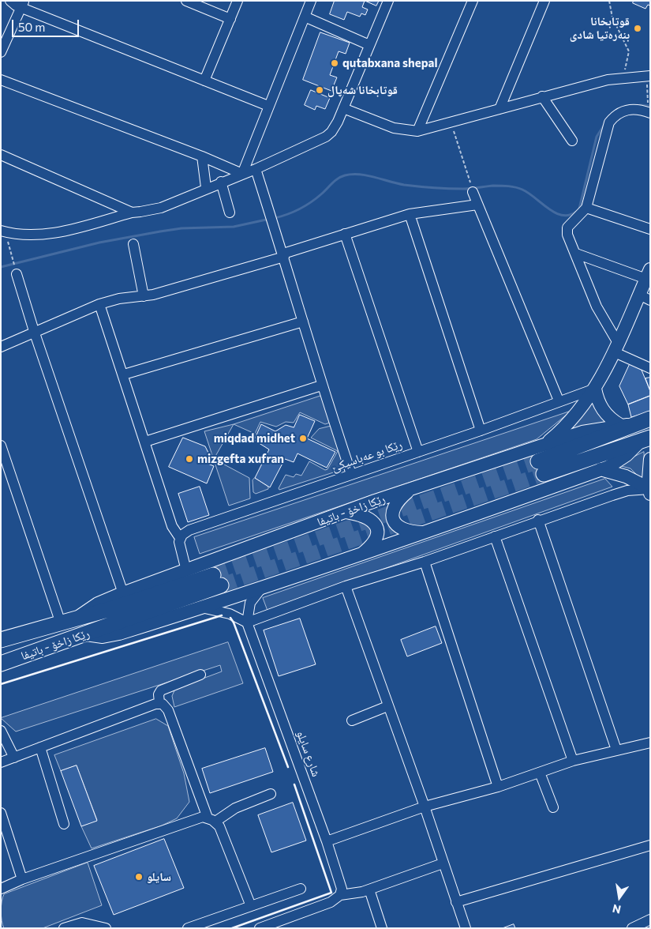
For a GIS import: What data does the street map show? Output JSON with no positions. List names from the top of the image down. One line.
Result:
{"streets":{"highway":["رێکا زاخۆ - باتیفا"],"street":["رێكا بو عه‌باسيكێ","شارع سايلو"]},"places":["قوتابخانا بنەرەتیا شادی","qutabxana shepal","قوتابخانا شەپال","miqdad midhet","mizgefta xufran","سايلو"],"scale_bar":"50 m","north":"bottom"}
